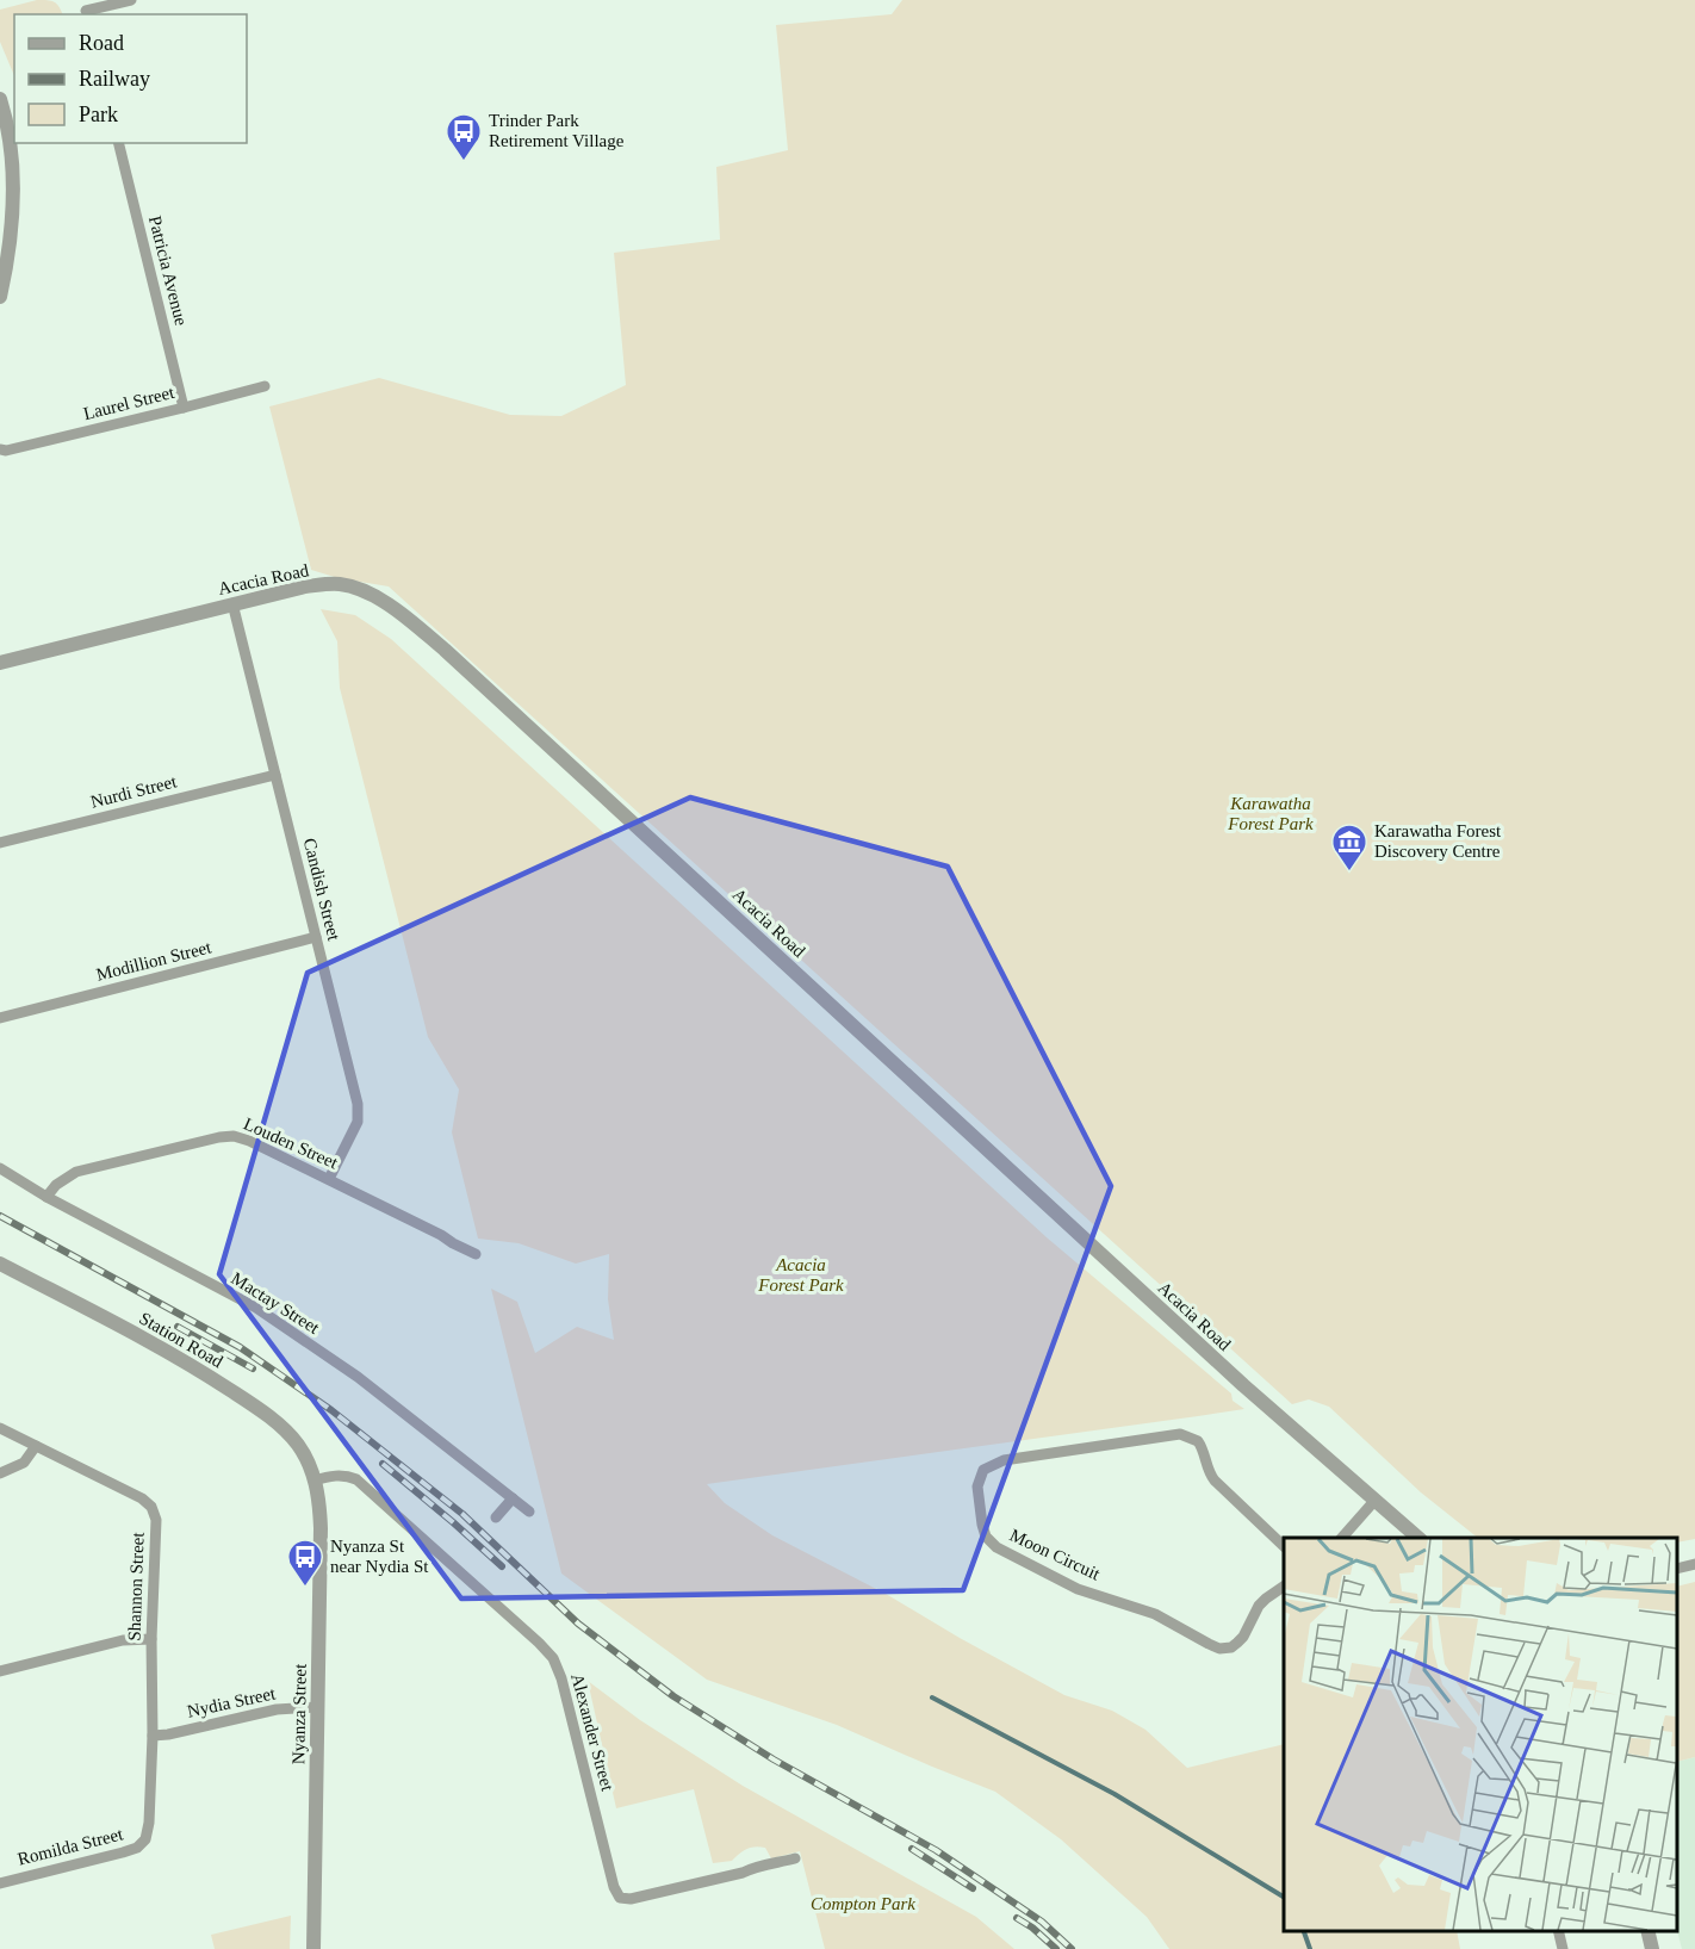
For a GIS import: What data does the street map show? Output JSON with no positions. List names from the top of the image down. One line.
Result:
{"streets":{"street":["Patricia Avenue","Laurel Street","Acacia Road","Nurdi Street","Candish Street","Modillion Street","Louden Street","Mactay Street","Station Road","Moon Circuit","Shannon Street","Nydia Street","Nyanza Street","Alexander Street","Romilda Street"]},"crossings":[["Patricia Avenue","Laurel Street"],["Acacia Road","Candish Street"],["Nurdi Street","Candish Street"],["Candish Street","Modillion Street"],["Candish Street","Louden Street"],["Louden Street","Mactay Street"],["Station Road","Nyanza Street"],["Station Road","Alexander Street"],["Shannon Street","Nydia Street"],["Shannon Street","Romilda Street"],["Nydia Street","Nyanza Street"],["Nyanza Street","Alexander Street"]],"parks":["Karawatha Forest Park","Acacia Forest Park","Compton Park"],"places":{"bus stop":["Trinder Park Retirement Village","Nyanza St near Nydia St"],"museum":["Karawatha Forest Discovery Centre"]},"legend":["Road","Railway","Park"]}
